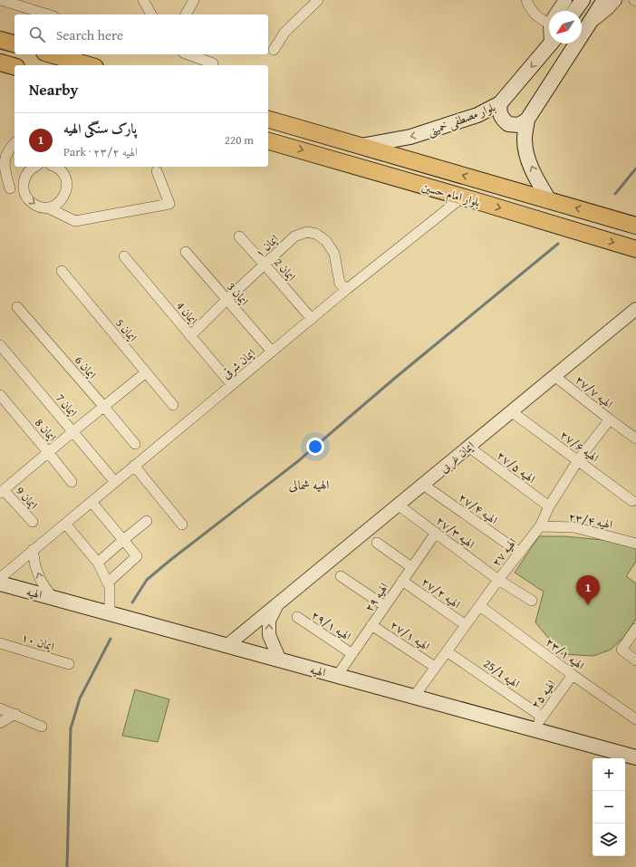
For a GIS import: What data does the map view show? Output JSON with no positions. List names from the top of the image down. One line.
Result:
{"streets":{"main road":["بلوار مصطفی خمینی","بلوار امام حسین","الهیه"],"street":["ایمان ۱","ایمان 2","ایمان 3","ایمان 4","ایمان 5","ایمان شرقی","ایمان 6","الهیه ۲۷/۷","ایمان 7","ایمان 8","الهیه ۲۷/۶","ایمان غربی","الهیه ۲۷/۵","ایمان 9","الهیه ۲۷/۴","الهیه ۲۳/۴","الهیه ۲۷/۳","الهیه ۲۷","الهیه ۲۷/۲","الهیه ۲۹","الهیه ۲۹/۱","الهیه ۲۷/۱","ایمان ۱۰","الهیه ۲۳/۱","الهیه 25/1","الهیه ۲۵"]},"crossings":[["بلوار مصطفی خمینی","بلوار امام حسین"],["بلوار امام حسین","ایمان شرقی"],["ایمان ۱","ایمان 2"],["ایمان ۱","ایمان 3"],["ایمان ۱","ایمان 4"],["ایمان ۱","ایمان شرقی"],["ایمان 2","ایمان شرقی"],["ایمان 3","ایمان شرقی"],["ایمان 4","ایمان شرقی"],["ایمان شرقی","ایمان 7"],["الهیه ۲۷/۷","ایمان غربی"],["الهیه ۲۷/۷","الهیه ۲۷"],["الهیه ۲۷/۶","ایمان غربی"],["الهیه ۲۷/۶","الهیه ۲۷"],["ایمان غربی","الهیه ۲۷/۵"],["ایمان غربی","الهیه ۲۷/۴"],["ایمان غربی","الهیه ۲۷/۳"],["ایمان غربی","الهیه"],["الهیه ۲۷/۵","الهیه ۲۷"],["الهیه ۲۷/۴","الهیه ۲۷"],["الهیه ۲۳/۴","الهیه ۲۷"],["الهیه ۲۷/۳","الهیه ۲۷"],["الهیه ۲۷/۳","الهیه ۲۹"],["الهیه ۲۷","الهیه"],["الهیه ۲۷","الهیه ۲۷/۲"],["الهیه ۲۷","الهیه ۲۷/۱"],["الهیه ۲۷","الهیه ۲۳/۱"],["الهیه ۲۷","الهیه 25/1"],["الهیه","الهیه ۲۹"],["الهیه","الهیه ۲۵"],["الهیه ۲۷/۲","الهیه ۲۹"],["الهیه ۲۹","الهیه ۲۹/۱"],["الهیه ۲۹","الهیه ۲۷/۱"],["الهیه ۲۳/۱","الهیه ۲۵"],["الهیه 25/1","الهیه ۲۵"]],"one_way":["بلوار مصطفی خمینی"],"districts":["الهیه شمالی"],"north":"bottom left","page":{"search":"Search here","heading":"Nearby","list":[{"mark":"1","name":"پارک سنگی الهیه","note":"Park · الهیه ۲۳/۲","value":"220 m"}],"pins":"1","map_buttons":["+","−"]}}
